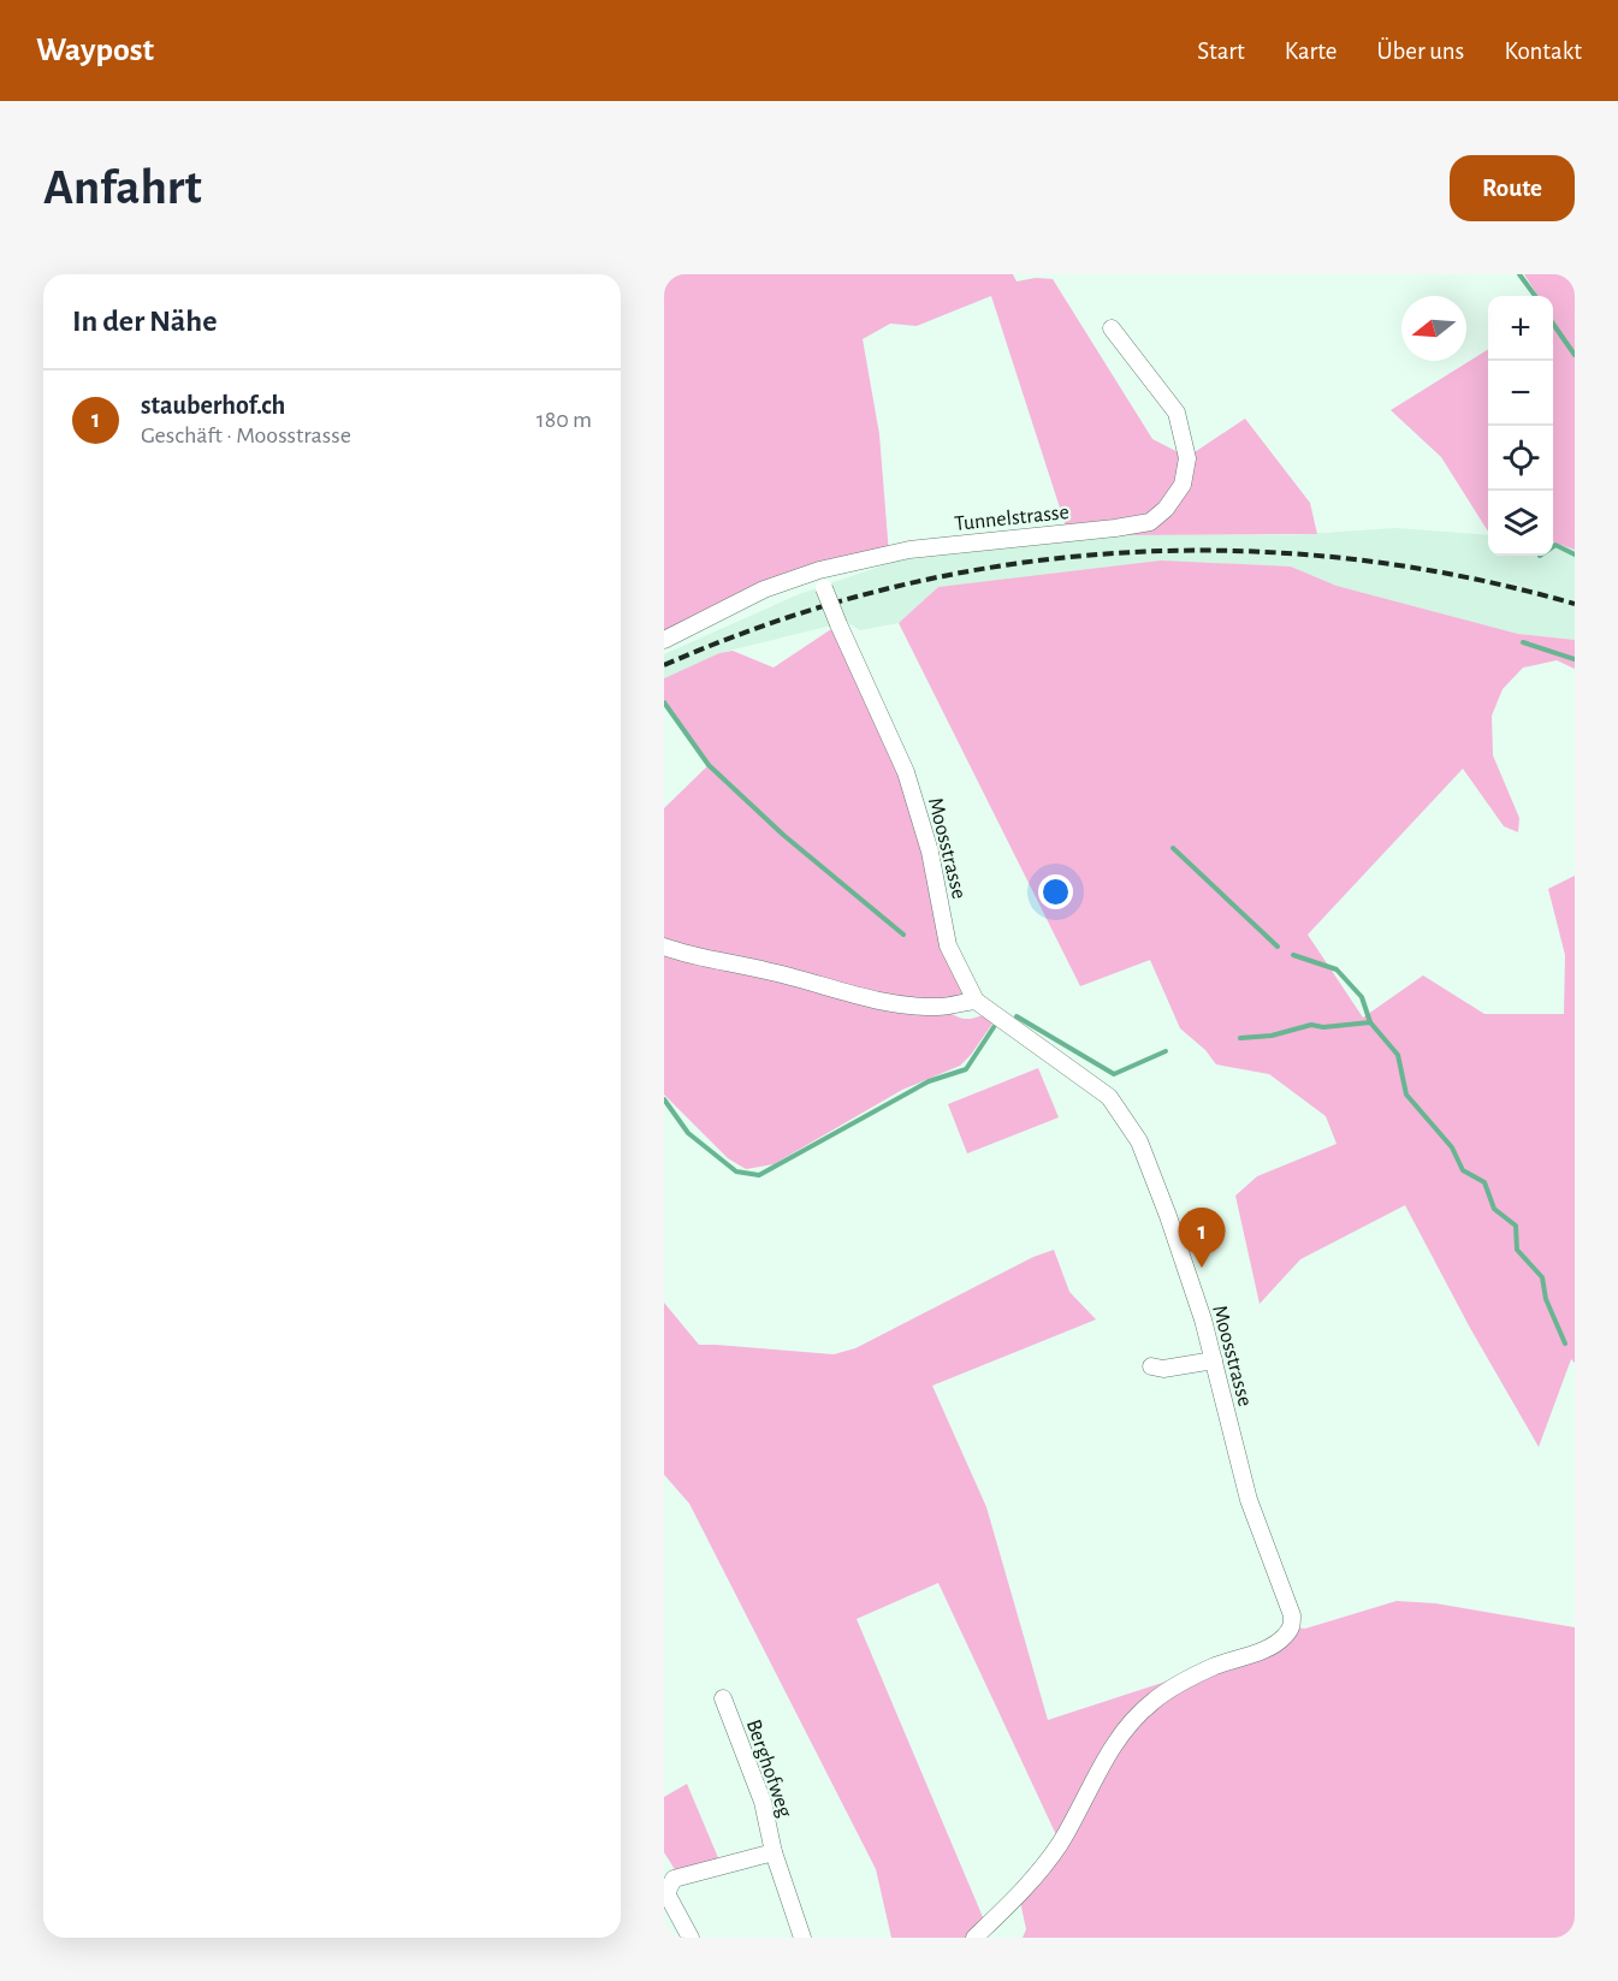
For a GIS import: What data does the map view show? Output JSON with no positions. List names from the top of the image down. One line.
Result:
{"streets":{"street":["Tunnelstrasse","Moosstrasse","Berghofweg"]},"crossings":[["Tunnelstrasse","Moosstrasse"]],"north":"left","page":{"header":"Waypost","nav":["Start","Karte","Über uns","Kontakt"],"buttons":"Route","title":"Anfahrt","heading":"In der Nähe","map_buttons":["+","−"],"list":[{"mark":"1","name":"stauberhof.ch","note":"Geschäft · Moosstrasse","value":"180 m"}],"pins":"1"}}
